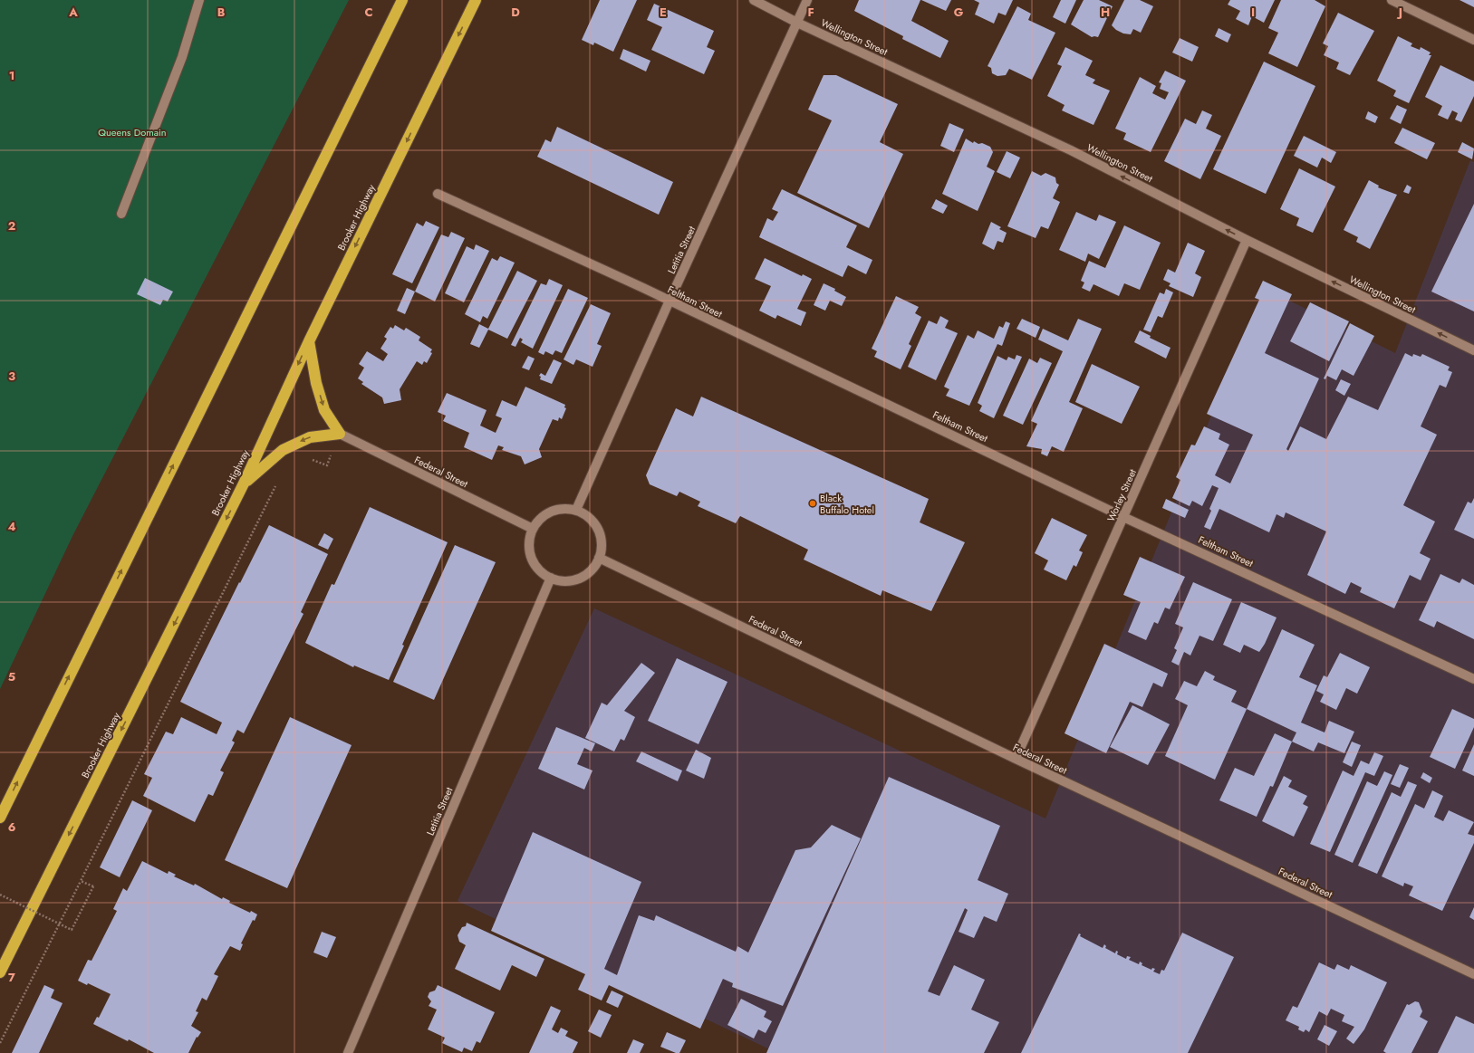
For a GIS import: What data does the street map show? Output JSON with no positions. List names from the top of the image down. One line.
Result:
{"streets":{"highway":["Brooker Highway"],"street":["Wellington Street","Letitia Street","Feltham Street","Federal Street","Worley Street"]},"crossings":[["Wellington Street","Letitia Street"],["Wellington Street","Worley Street"],["Letitia Street","Feltham Street"],["Letitia Street","Federal Street"],["Feltham Street","Worley Street"],["Federal Street","Worley Street"]],"one_way":["Wellington Street"],"parks":["Queens Domain"],"places":["Black Buffalo Hotel"],"grid":{"columns":["A","B","C","D","E","F","G","H","I","J"],"rows":["1","2","3","4","5","6","7"]}}
